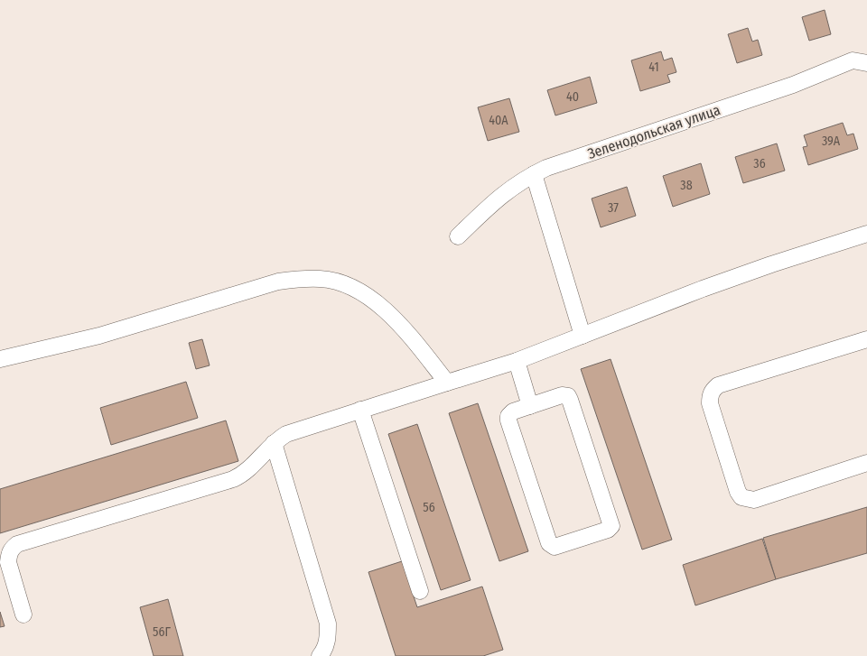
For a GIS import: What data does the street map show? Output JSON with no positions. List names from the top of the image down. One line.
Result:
{"streets":{"street":["Зеленодольская улица"]},"house_numbers":["41","40","40А","39А","36","38","37","56","56Г"]}
